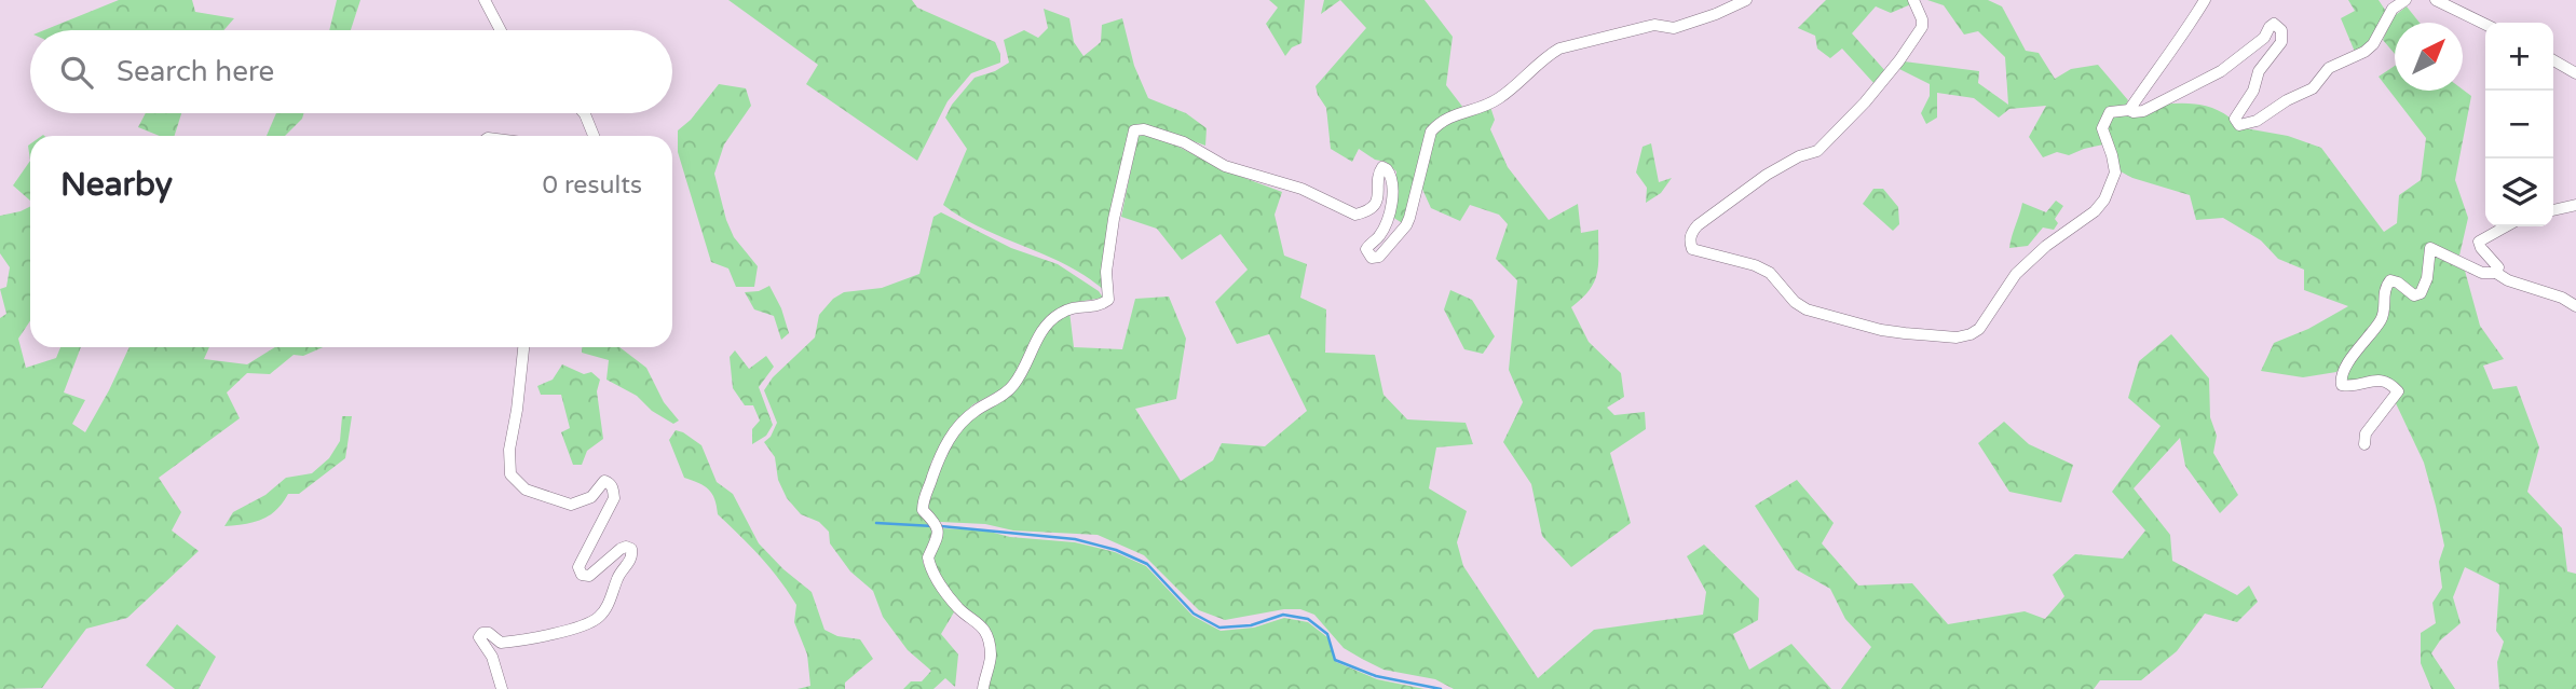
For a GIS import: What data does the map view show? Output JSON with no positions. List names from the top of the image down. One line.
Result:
{"north":"top right","page":{"map_buttons":["+","−"],"search":"Search here","heading":["Nearby","0 results"]}}
